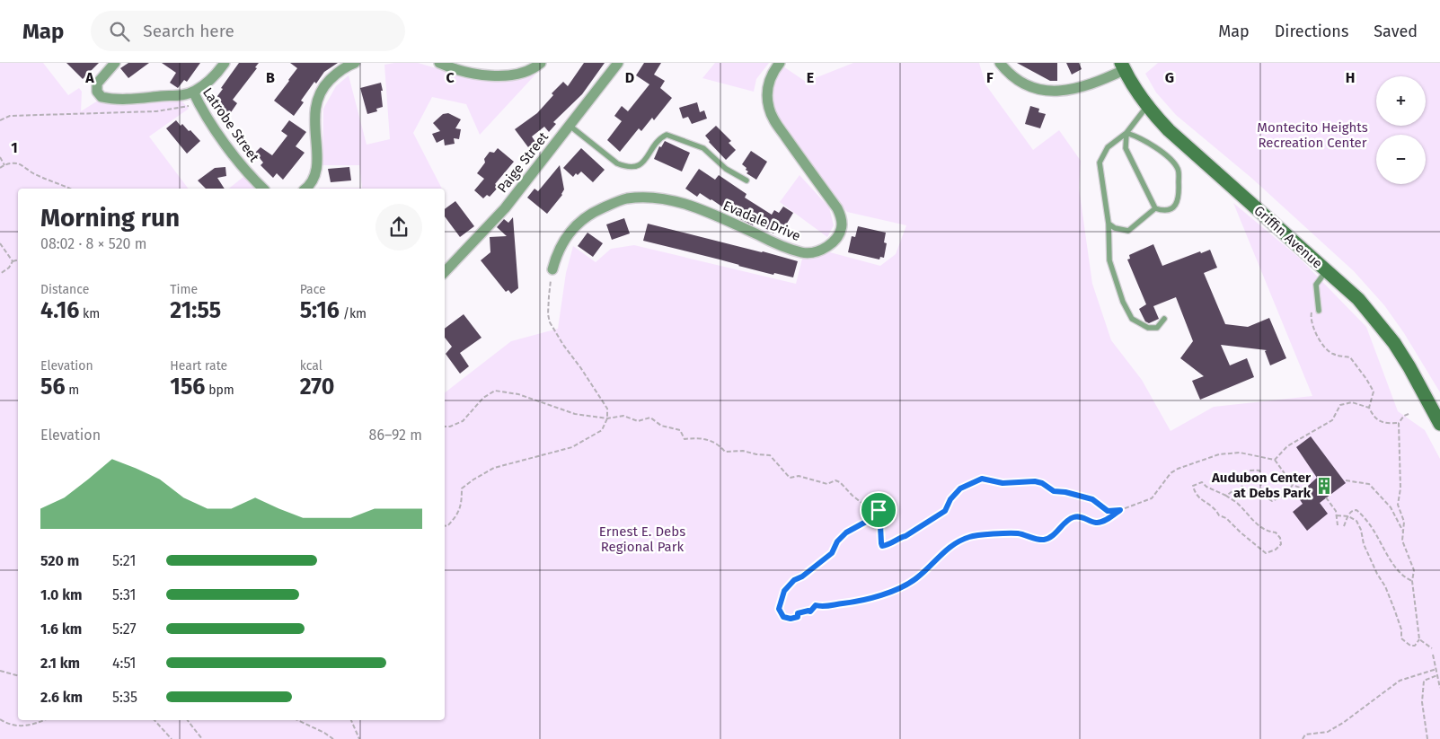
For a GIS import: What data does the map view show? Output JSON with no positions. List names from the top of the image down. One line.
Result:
{"streets":{"street":["Latrobe Street","Paige Street","Evadale Drive","Griffin Avenue"]},"parks":["Montecito Heights Recreation Center","Ernest E. Debs Regional Park"],"places":{"building":["Audubon Center at Debs Park"]},"page":{"header":"Map","search":"Search here","nav":["Map","Directions","Saved"],"map_buttons":["+","−"],"heading":["Morning run","08:02 · 8 × 520 m"],"stats":[["Distance","4.16 km"],["Time","21:55"],["Pace","5:16 /km"],["Elevation","56 m"],["Heart rate","156 bpm"],["kcal","270"]],"chart":["Elevation","86–92 m"],"list":[{"name":"520 m","note":"5:21"},{"name":"1.0 km","note":"5:31"},{"name":"1.6 km","note":"5:27"},{"name":"2.1 km","note":"4:51"},{"name":"2.6 km","note":"5:35"}]},"grid":{"columns":["A","B","C","D","E","F","G","H"],"rows":["1"]}}
